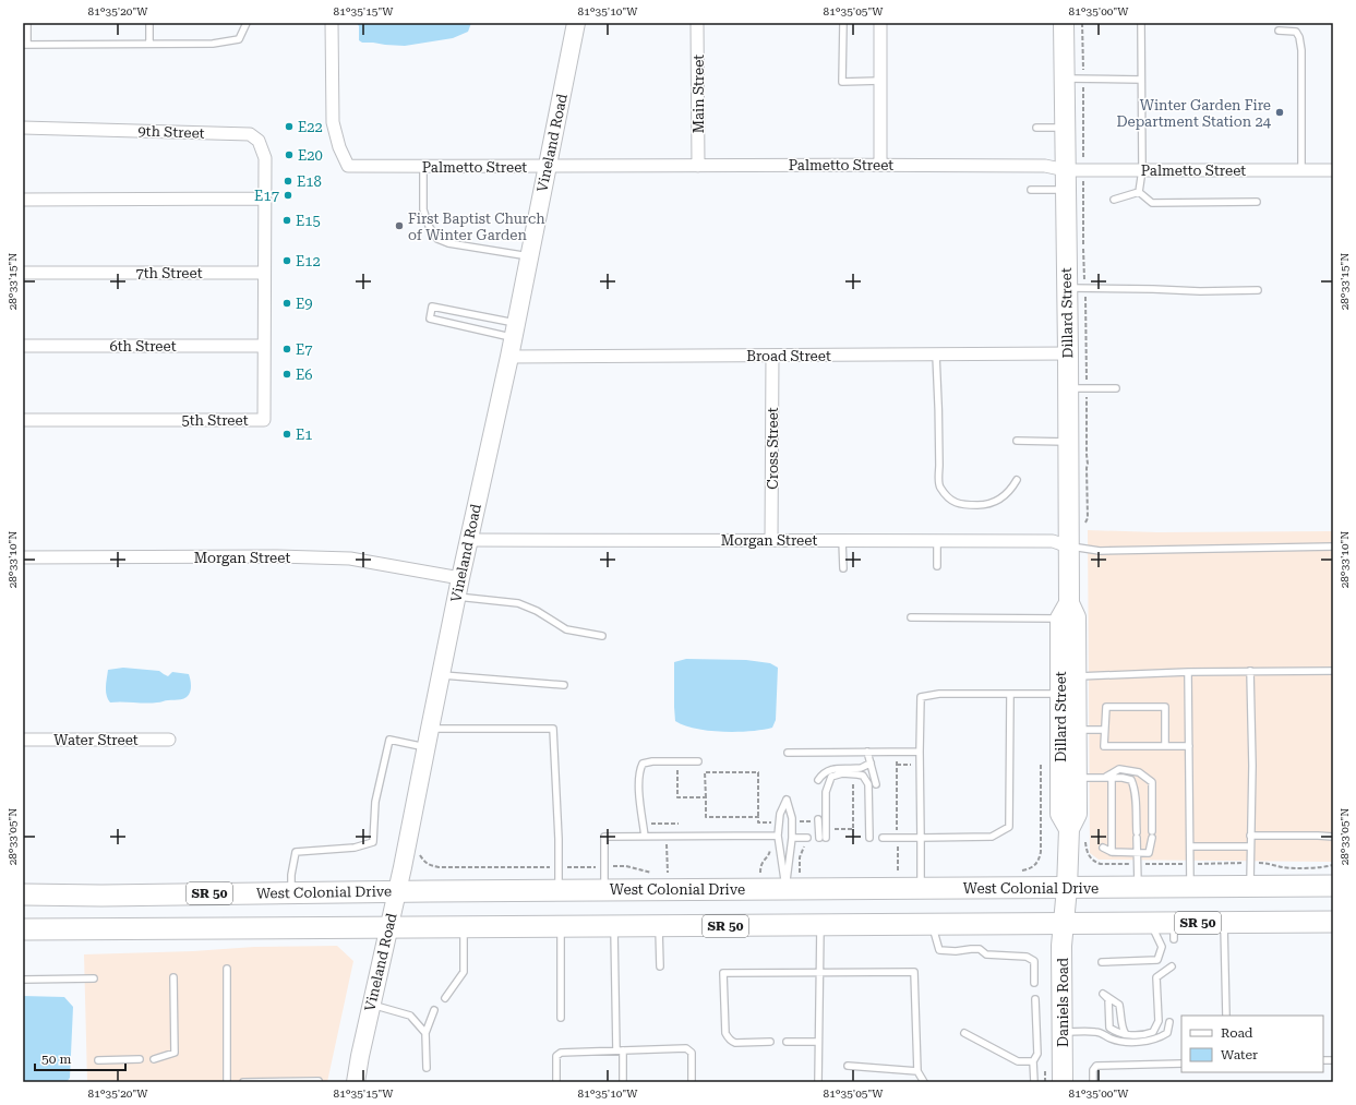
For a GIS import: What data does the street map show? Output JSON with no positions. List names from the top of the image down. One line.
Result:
{"streets":{"highway":["West Colonial Drive","SR 50"],"main road":["Vineland Road","Dillard Street","Daniels Road"],"street":["Main Street","9th Street","Palmetto Street","7th Street","6th Street","Broad Street","5th Street","Cross Street","Morgan Street","Water Street"]},"crossings":[["Main Street","Palmetto Street"],["9th Street","5th Street"],["Vineland Road","Palmetto Street"],["Vineland Road","Broad Street"],["Vineland Road","Morgan Street"],["Vineland Road","West Colonial Drive"],["Vineland Road","SR 50"],["Palmetto Street","Dillard Street"],["7th Street","5th Street"],["Dillard Street","Broad Street"],["Dillard Street","Morgan Street"],["Dillard Street","West Colonial Drive"],["Dillard Street","SR 50"],["Dillard Street","Daniels Road"],["6th Street","5th Street"],["Broad Street","Cross Street"],["Cross Street","Morgan Street"],["SR 50","Daniels Road"]],"places":["Winter Garden Fire Department Station 24","E22","E20","E18","E17","E15","First Baptist Church of Winter Garden","E12","E9","E7","E6","E1"],"legend":["Road","Water"],"scale_bar":"50 m","coordinates":["81°35'20\"W","81°35'15\"W","81°35'10\"W","81°35'05\"W","81°35'00\"W","28°33'15\"N","28°33'10\"N","28°33'05\"N"]}
